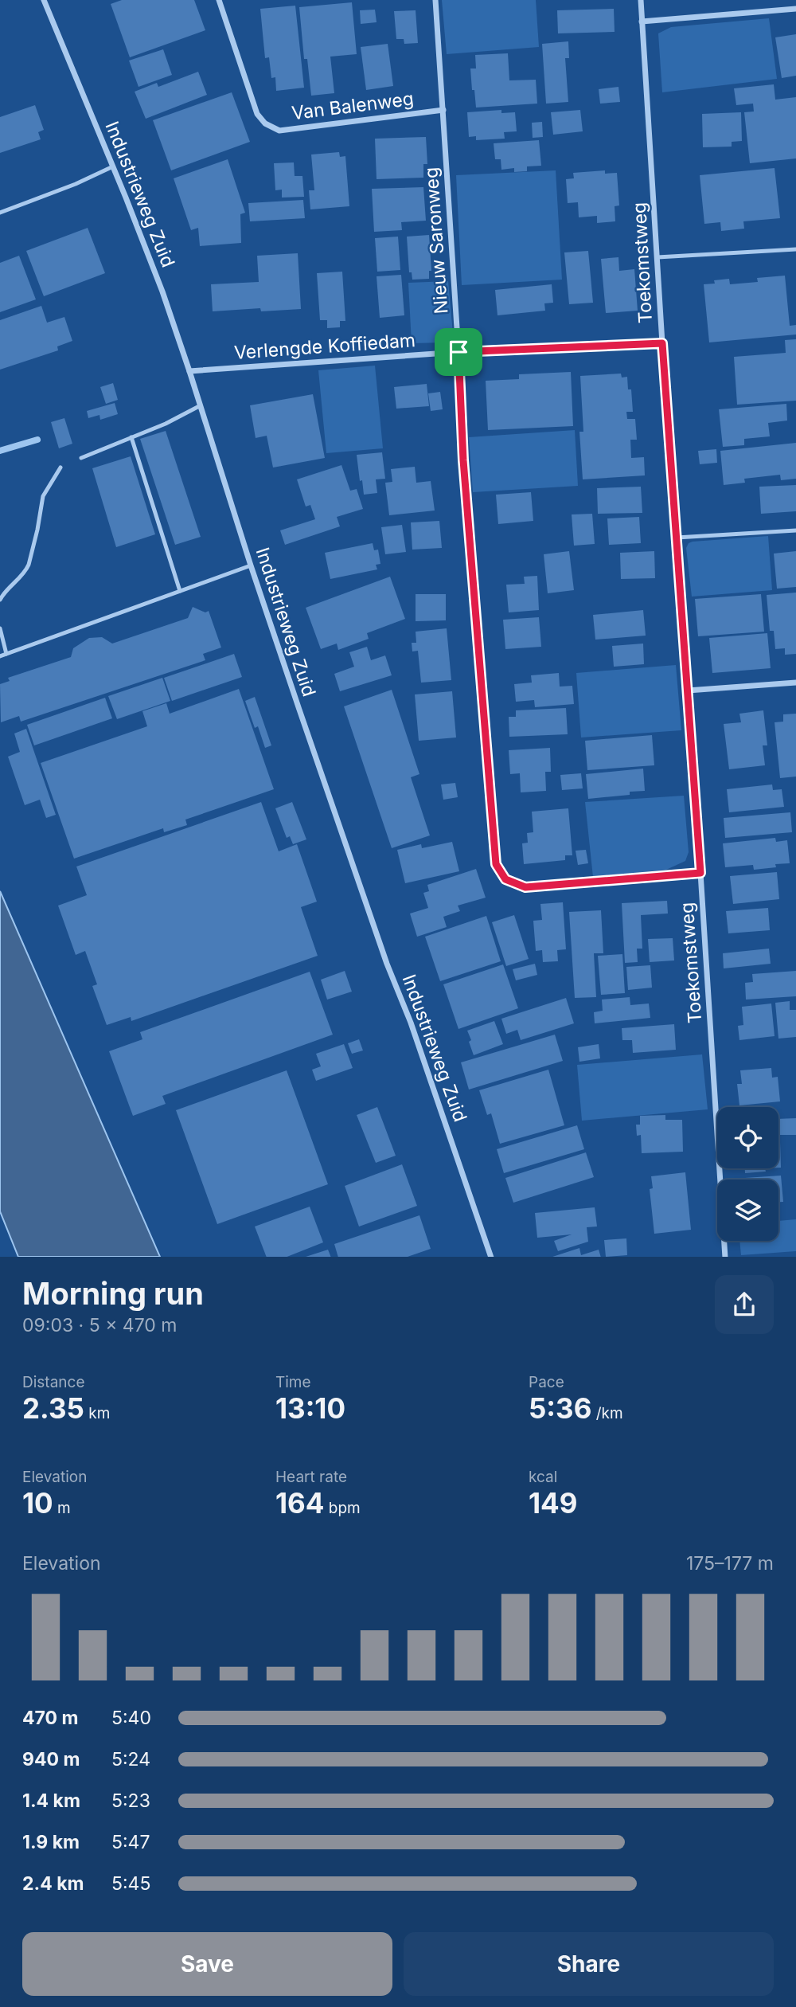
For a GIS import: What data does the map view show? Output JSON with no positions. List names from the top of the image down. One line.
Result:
{"streets":{"street":["Van Balenweg","Industrieweg Zuid","Nieuw Saronweg","Toekomstweg","Verlengde Koffiedam"]},"crossings":[["Van Balenweg","Nieuw Saronweg"],["Industrieweg Zuid","Verlengde Koffiedam"],["Nieuw Saronweg","Toekomstweg"],["Nieuw Saronweg","Verlengde Koffiedam"],["Toekomstweg","Verlengde Koffiedam"]],"page":{"heading":["Morning run","09:03 · 5 × 470 m"],"stats":[["Distance","2.35 km"],["Time","13:10"],["Pace","5:36 /km"],["Elevation","10 m"],["Heart rate","164 bpm"],["kcal","149"]],"chart":["Elevation","175–177 m"],"list":[{"name":"470 m","note":"5:40"},{"name":"940 m","note":"5:24"},{"name":"1.4 km","note":"5:23"},{"name":"1.9 km","note":"5:47"},{"name":"2.4 km","note":"5:45"}],"buttons":["Save","Share"]}}
